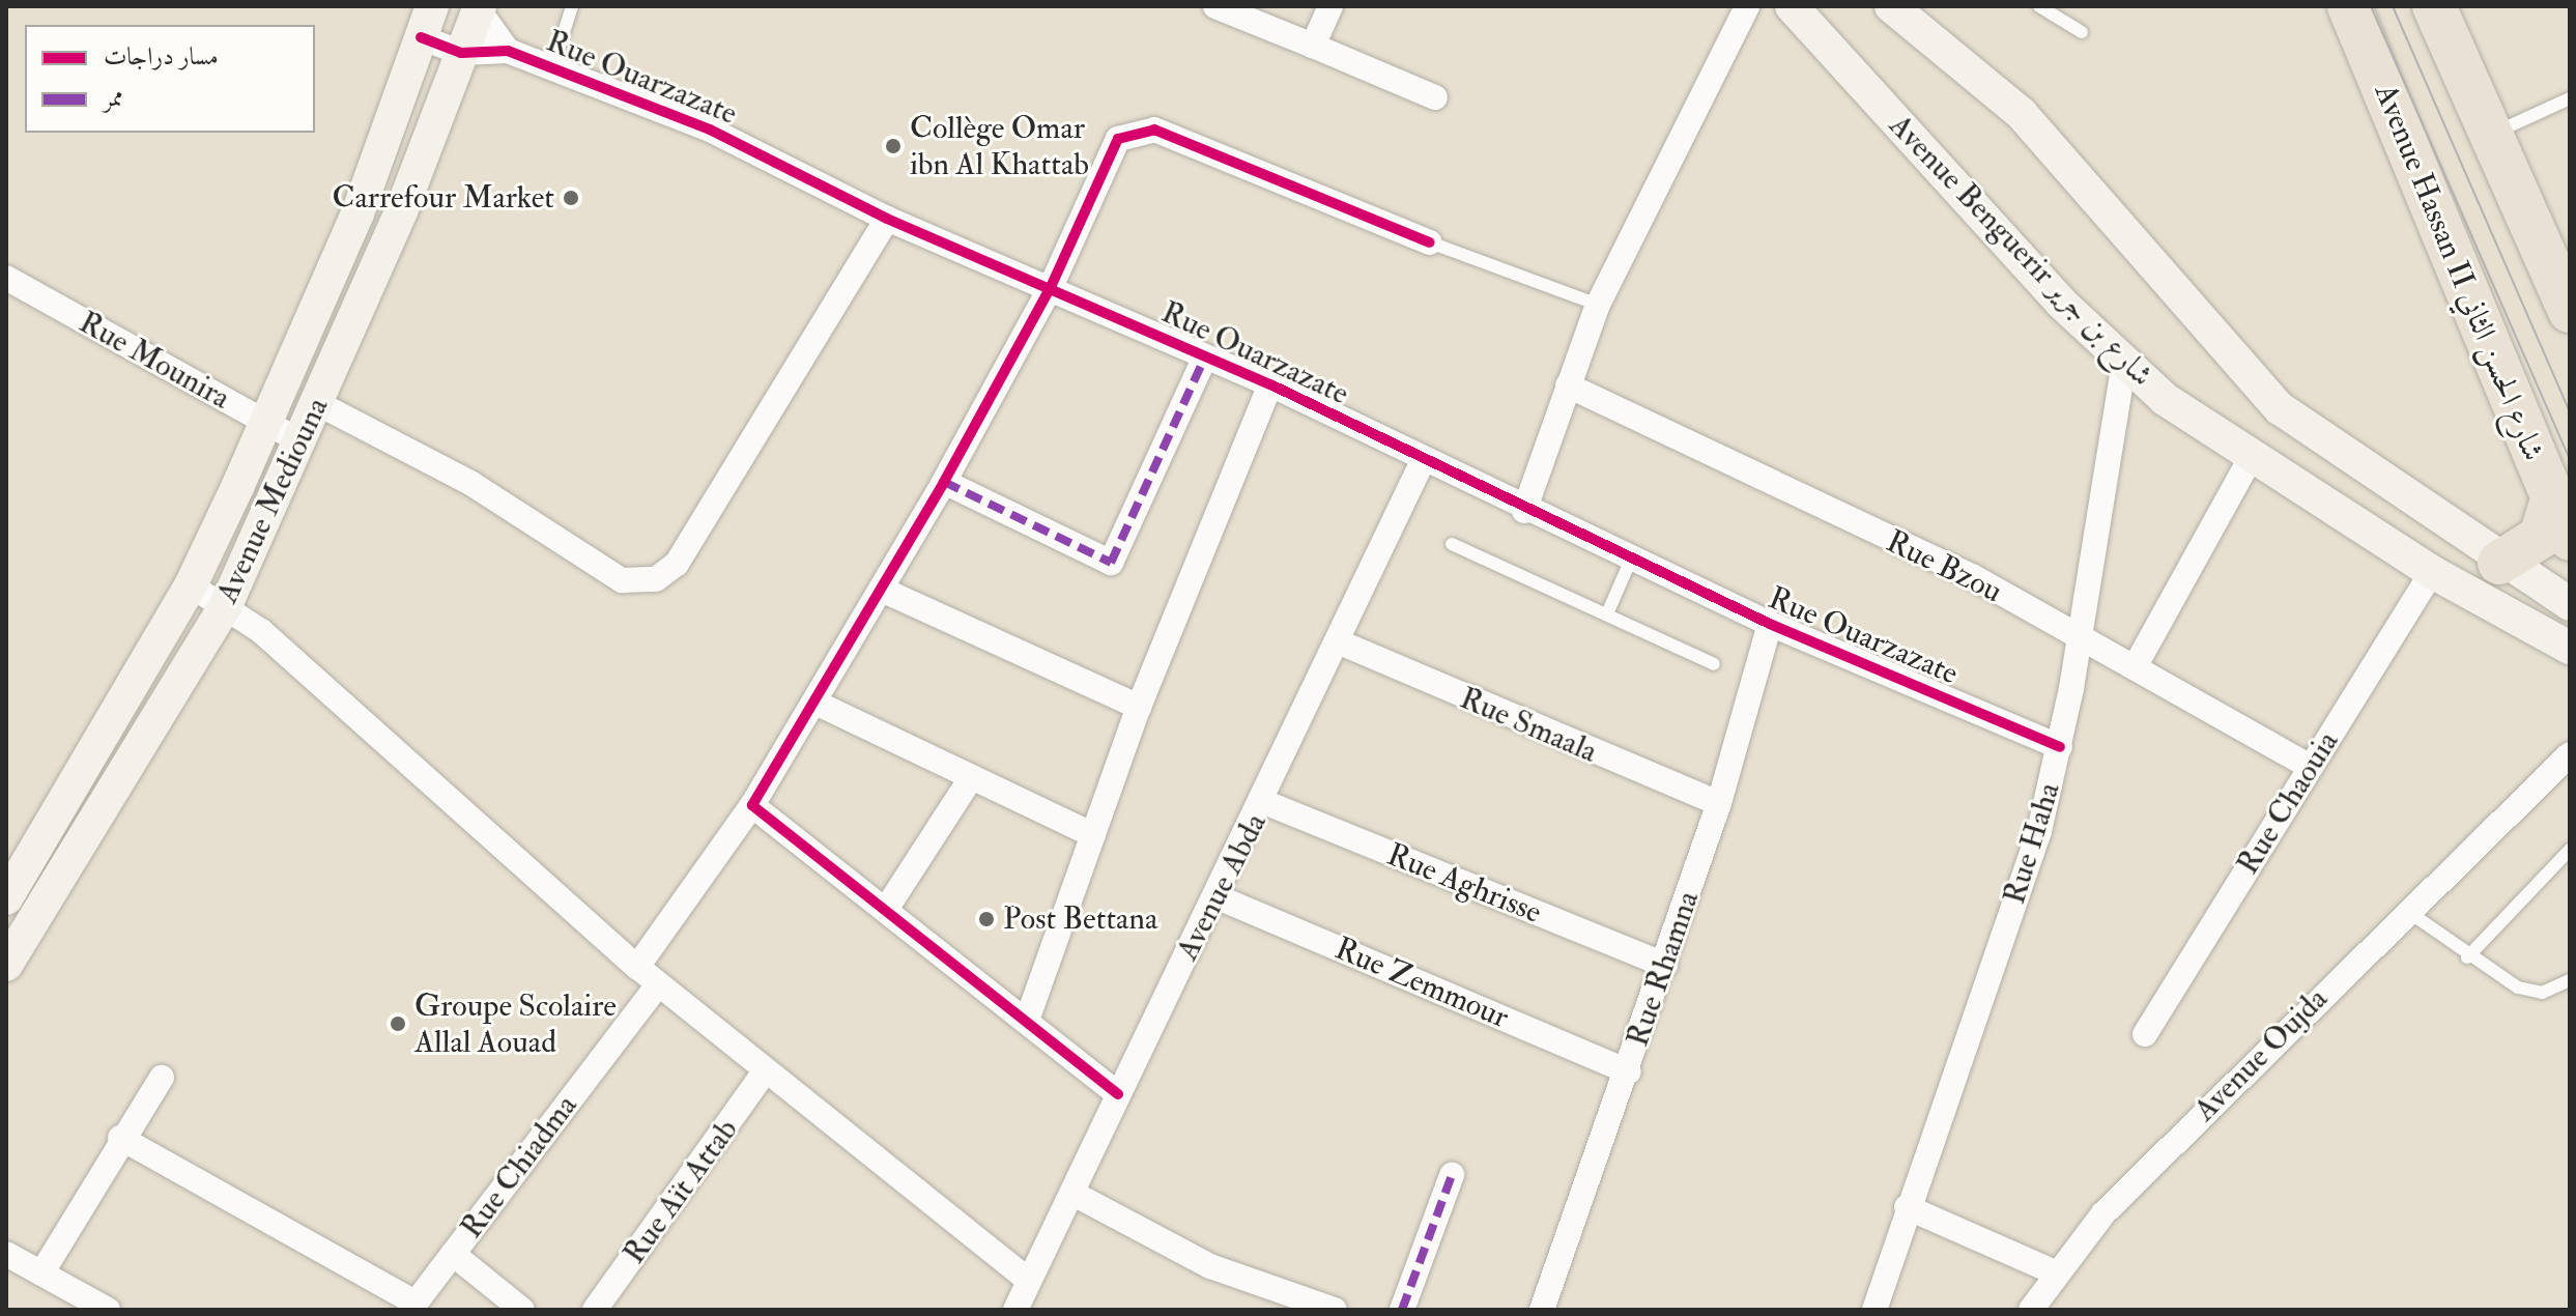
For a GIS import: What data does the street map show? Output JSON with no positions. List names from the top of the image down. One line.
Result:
{"streets":{"highway":["Avenue Hassan II شارع الحسن الثاني"],"street":["Rue Ouarzazate","Avenue Benguerir شارع بن جرير","Rue Mounira","Avenue Mediouna","Rue Bzou","Rue Smaala","Rue Chaouia","Rue Haha","Rue Aghrisse","Avenue Abda","Rue Rhamna","Rue Zemmour","Avenue Oujda","Rue Chiadma","Rue Aït Attab"]},"crossings":[["Rue Ouarzazate","Avenue Mediouna"],["Rue Ouarzazate","Rue Haha"],["Rue Ouarzazate","Avenue Abda"],["Rue Ouarzazate","Rue Rhamna"],["Avenue Benguerir شارع بن جرير","Rue Chaouia"],["Avenue Benguerir شارع بن جرير","Rue Haha"],["Rue Mounira","Avenue Mediouna"],["Rue Bzou","Rue Chaouia"],["Rue Bzou","Rue Haha"],["Rue Smaala","Avenue Abda"],["Rue Smaala","Rue Rhamna"],["Rue Aghrisse","Avenue Abda"],["Rue Aghrisse","Rue Rhamna"],["Avenue Abda","Rue Zemmour"],["Rue Rhamna","Rue Zemmour"]],"places":["Collège Omar ibn Al Khattab","Carrefour Market","Post Bettana","Groupe Scolaire Allal Aouad"],"legend":["مسار دراجات","ممر"]}
